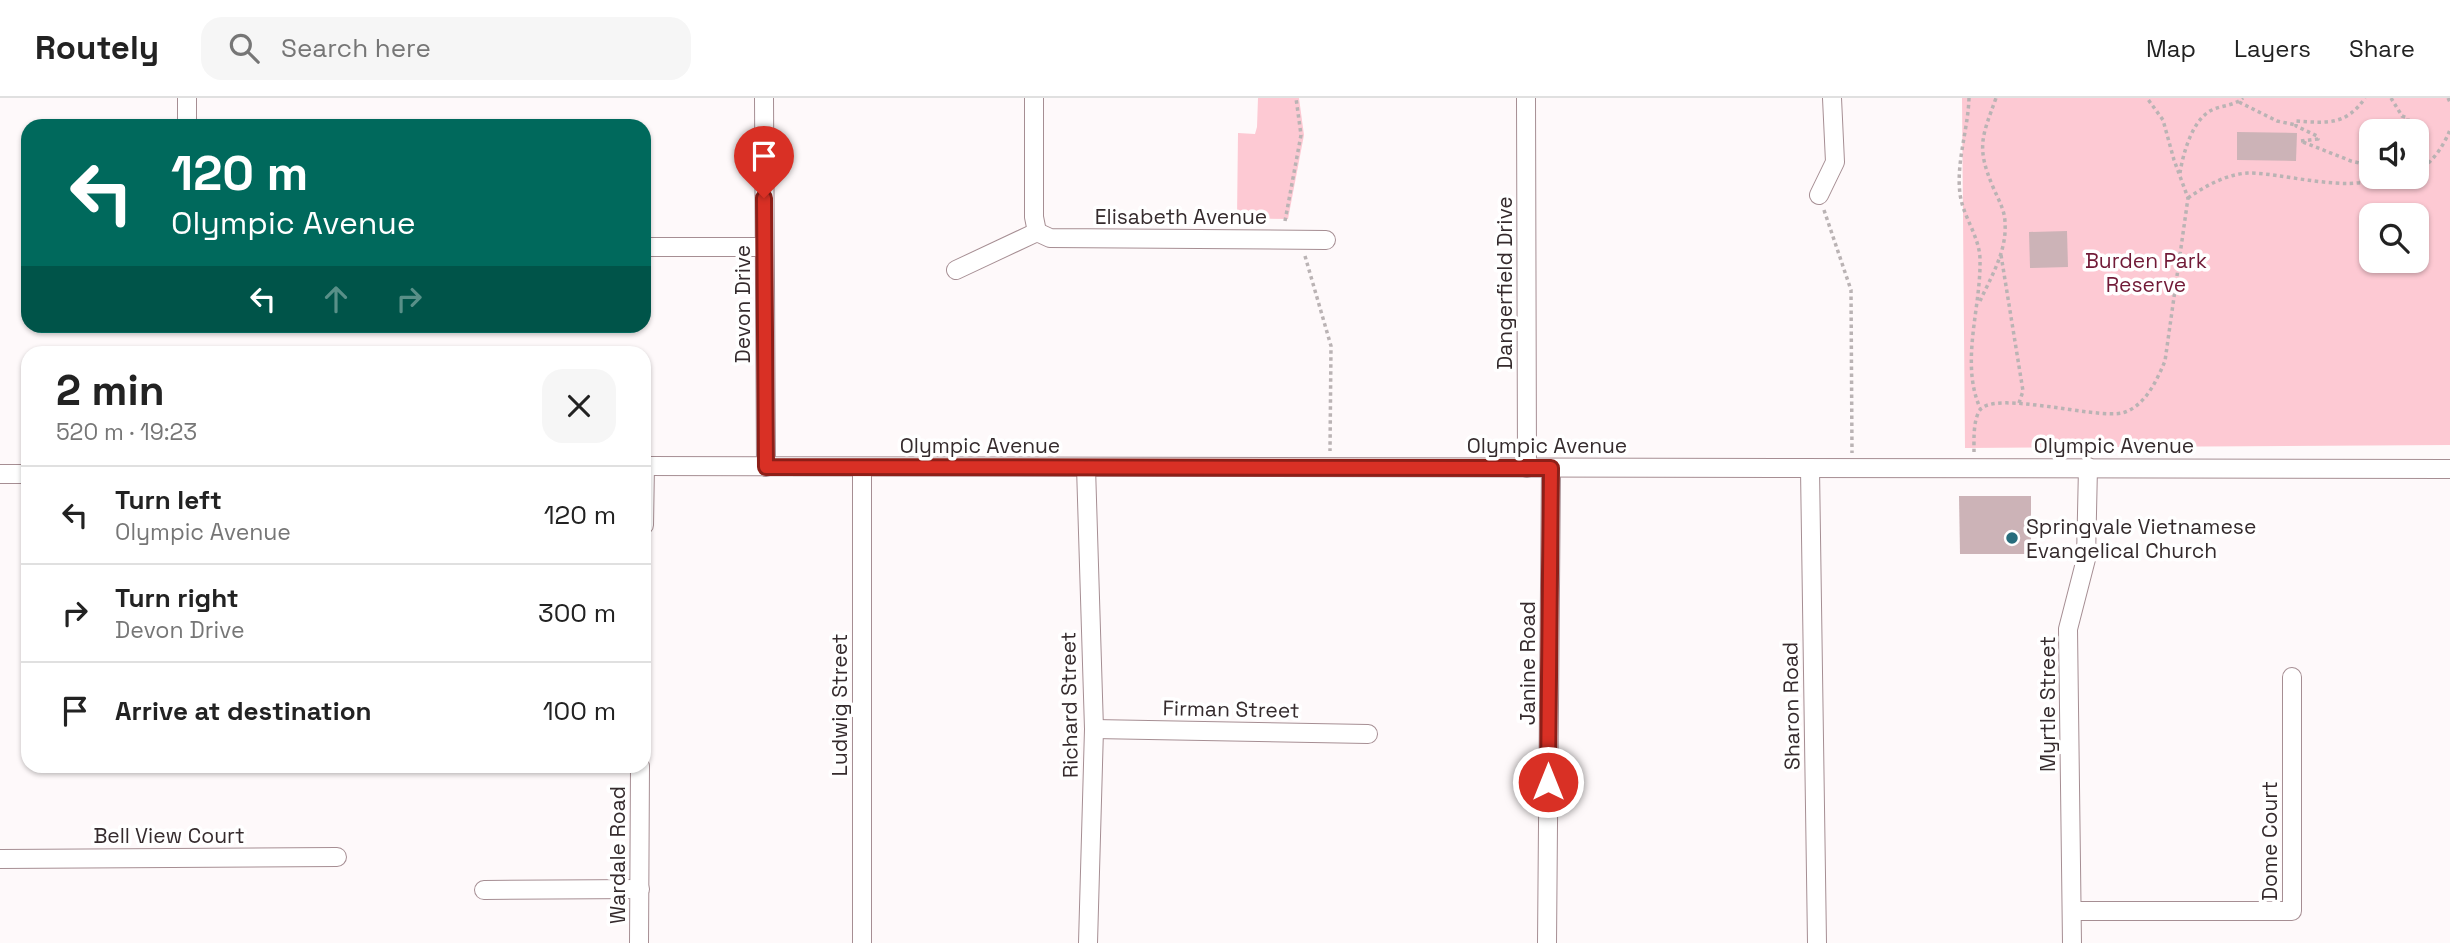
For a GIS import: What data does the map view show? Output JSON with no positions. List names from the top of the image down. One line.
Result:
{"streets":{"street":["Elisabeth Avenue","Dangerfield Drive","Devon Drive","Olympic Avenue","Janine Road","Myrtle Street","Ludwig Street","Richard Street","Sharon Road","Firman Street","Bell View Court","Dome Court","Wardale Road"]},"crossings":[["Dangerfield Drive","Olympic Avenue"],["Devon Drive","Olympic Avenue"],["Olympic Avenue","Janine Road"],["Olympic Avenue","Myrtle Street"],["Olympic Avenue","Ludwig Street"],["Olympic Avenue","Richard Street"],["Olympic Avenue","Sharon Road"],["Myrtle Street","Dome Court"],["Richard Street","Firman Street"]],"parks":["Burden Park Reserve"],"places":["Springvale Vietnamese Evangelical Church"],"page":{"header":"Routely","search":"Search here","nav":["Map","Layers","Share"],"turn":["120 m","Olympic Avenue"],"heading":["2 min","520 m · 19:23"],"list":[{"name":"Turn left","note":"Olympic Avenue","value":"120 m"},{"name":"Turn right","note":"Devon Drive","value":"300 m"},{"name":"Arrive at destination","value":"100 m"}]}}
